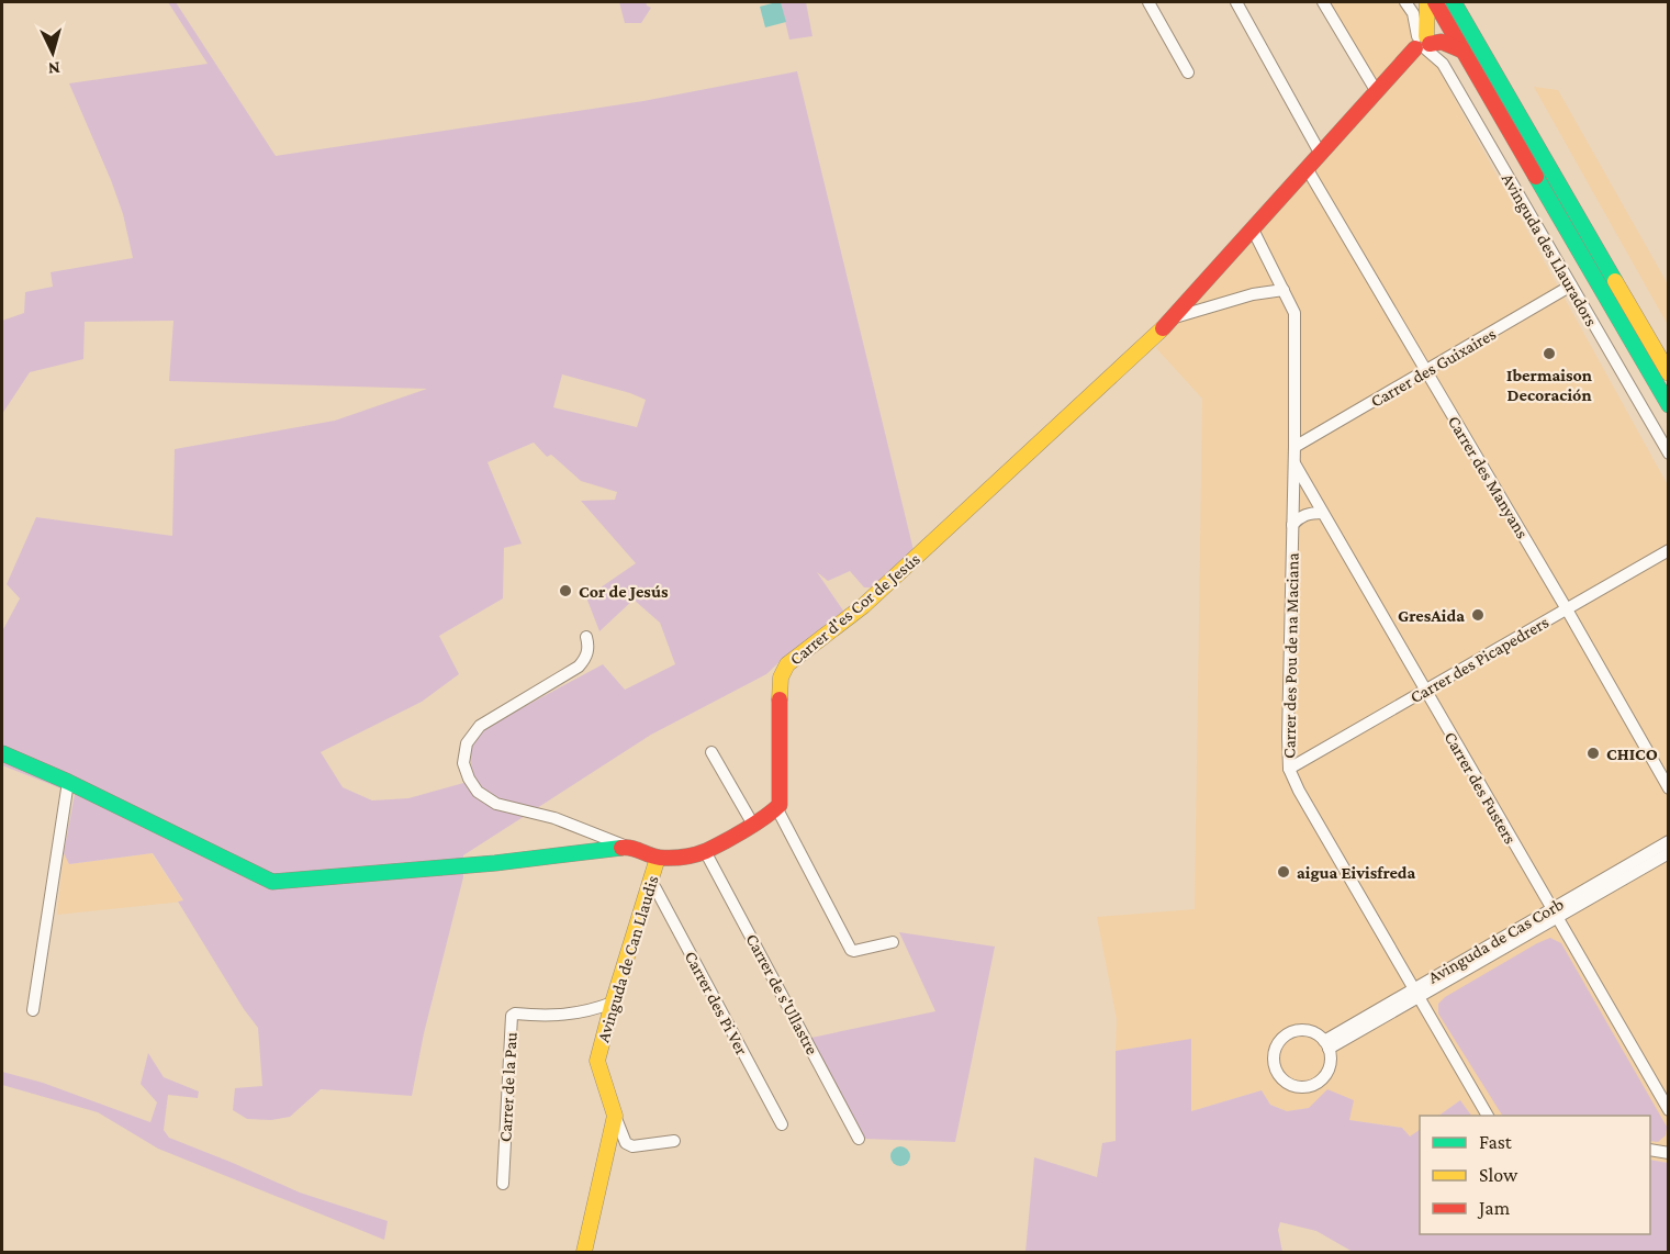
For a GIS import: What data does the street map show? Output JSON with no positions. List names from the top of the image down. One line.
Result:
{"streets":{"street":["Avinguda des Llauradors","Carrer des Guixaires","Carrer des Manyans","Carrer d'es Cor de Jesús","Carrer des Pou de na Maciana","Carrer des Picapedrers","Carrer des Fusters","Avinguda de Cas Corb","Avinguda de Can Llaudis","Carrer de s'Ullastre","Carrer des Pi Ver","Carrer de la Pau"]},"crossings":[["Avinguda des Llauradors","Carrer des Guixaires"],["Carrer des Guixaires","Carrer des Manyans"],["Carrer des Guixaires","Carrer des Pou de na Maciana"],["Carrer des Manyans","Carrer d'es Cor de Jesús"],["Carrer des Manyans","Carrer des Picapedrers"],["Carrer d'es Cor de Jesús","Carrer des Pou de na Maciana"],["Carrer des Pou de na Maciana","Carrer des Picapedrers"],["Carrer des Pou de na Maciana","Carrer des Fusters"],["Carrer des Pou de na Maciana","Avinguda de Cas Corb"],["Carrer des Picapedrers","Carrer des Fusters"],["Carrer des Fusters","Avinguda de Cas Corb"],["Avinguda de Can Llaudis","Carrer des Pi Ver"],["Avinguda de Can Llaudis","Carrer de la Pau"]],"places":["Ibermaison Decoración","Cor de Jesús","GresAida","CHICO","aigua Eivisfreda"],"legend":["Fast","Slow","Jam"],"north":"bottom"}
